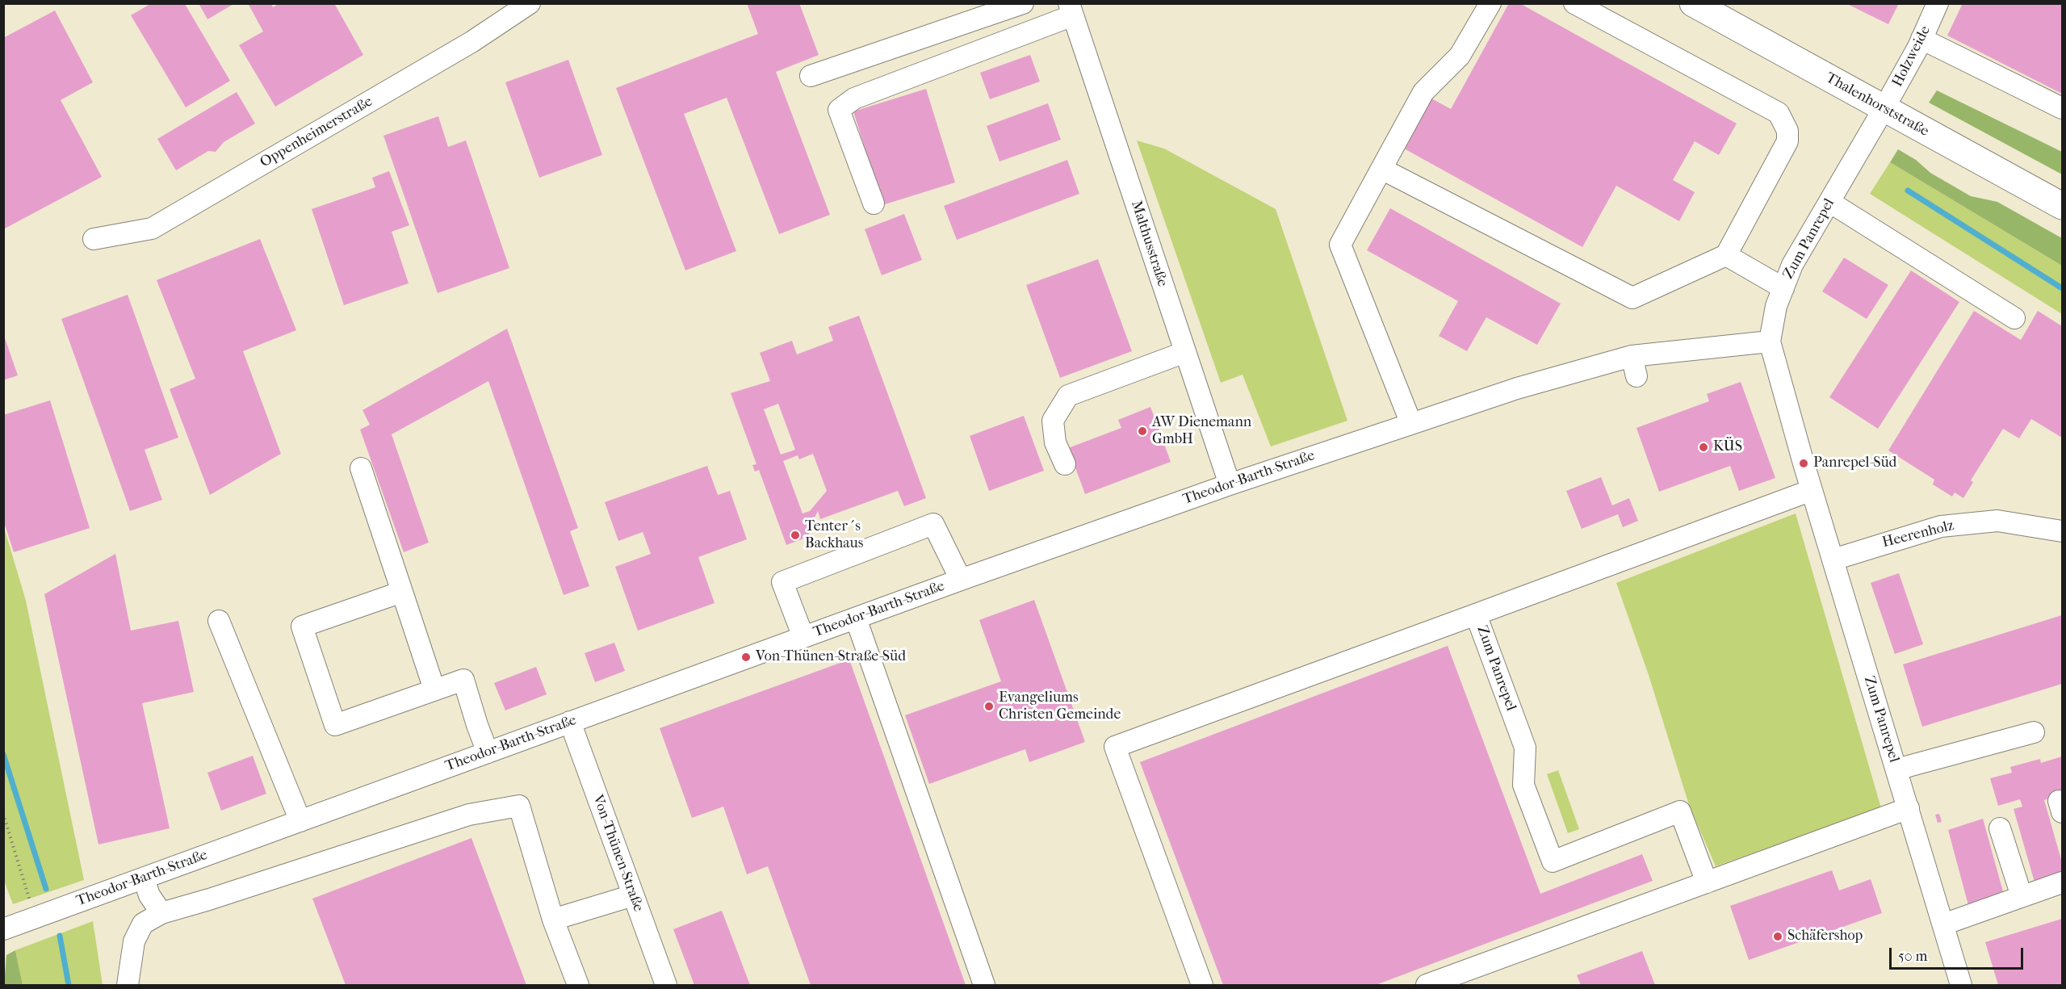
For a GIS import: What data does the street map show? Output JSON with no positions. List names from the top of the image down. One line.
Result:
{"streets":{"main road":["Thalenhorststraße"],"street":["Holzweide","Oppenheimerstraße","Zum Panrepel","Malthusstraße","Theodor-Barth-Straße","Heerenholz","Von-Thünen-Straße"]},"crossings":[["Holzweide","Thalenhorststraße"],["Holzweide","Zum Panrepel"],["Thalenhorststraße","Zum Panrepel"],["Zum Panrepel","Theodor-Barth-Straße"],["Zum Panrepel","Heerenholz"],["Malthusstraße","Theodor-Barth-Straße"],["Theodor-Barth-Straße","Von-Thünen-Straße"]],"places":["AW Dienemann GmbH","KÜS","Panrepel-Süd","Tenter´s Backhaus","Von-Thünen-Straße-Süd","Evangeliums Christen Gemeinde","Schäfershop"],"scale_bar":"50 m"}
